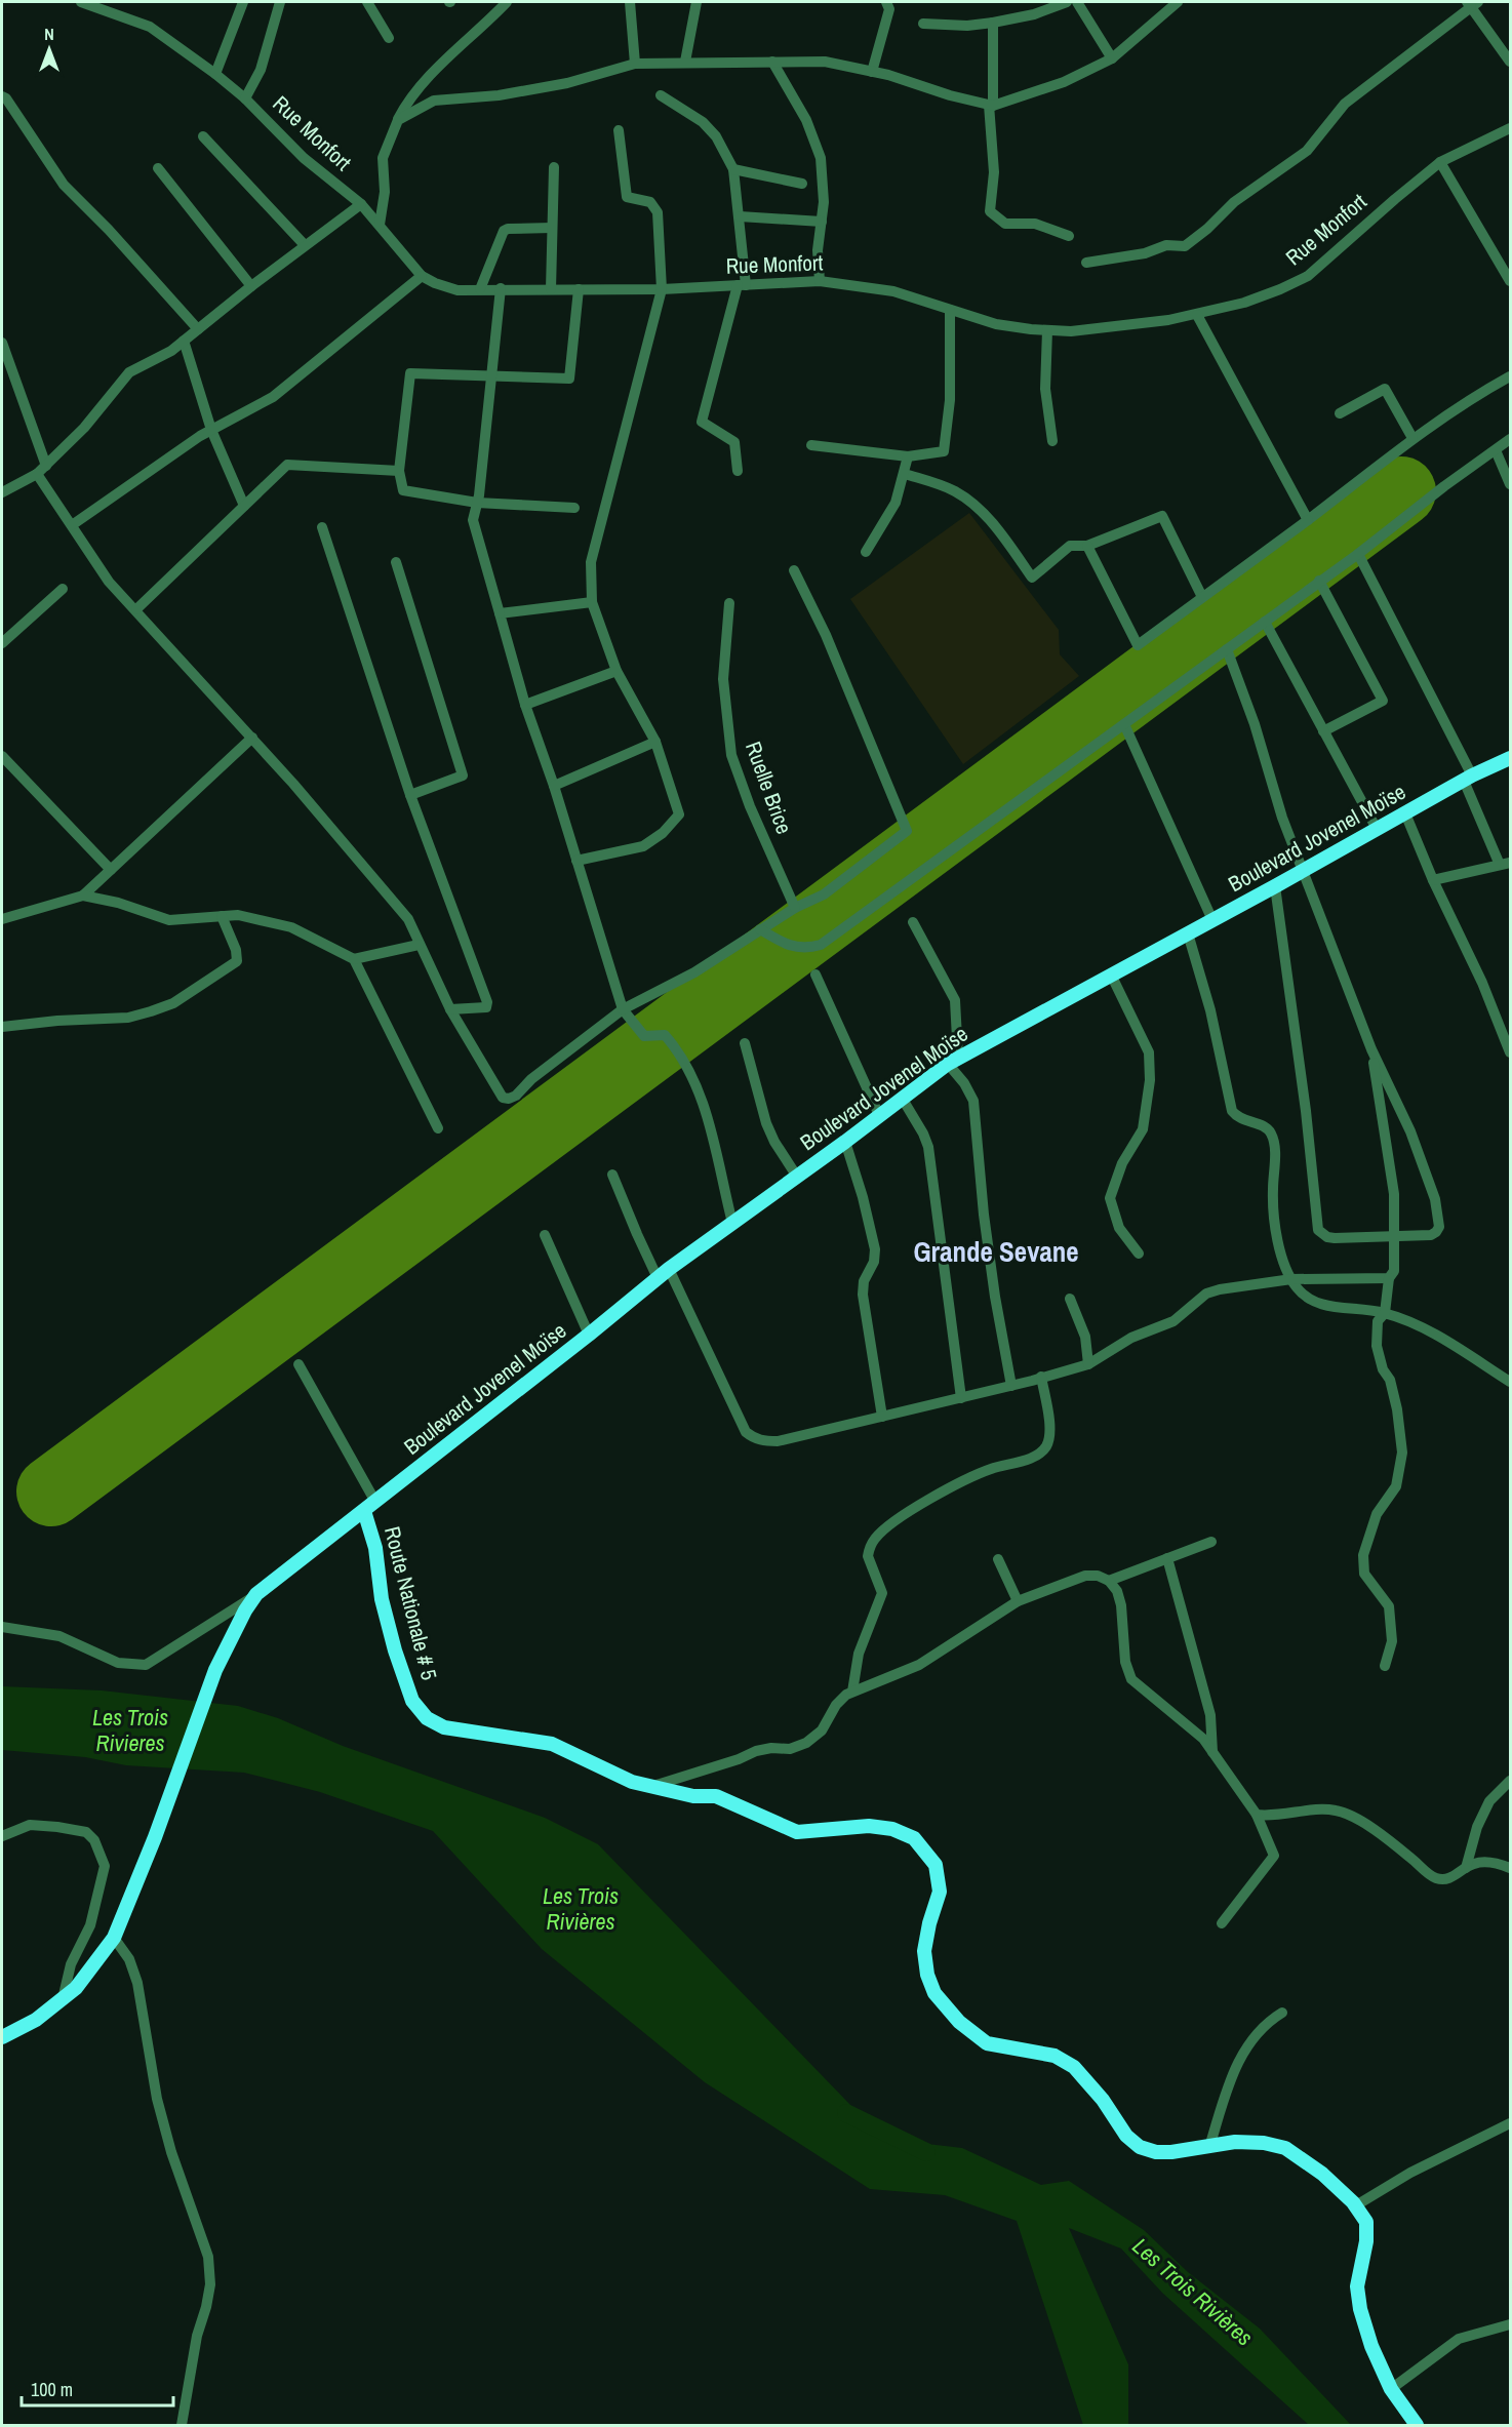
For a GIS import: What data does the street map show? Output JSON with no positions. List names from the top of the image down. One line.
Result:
{"streets":{"main road":["Boulevard Jovenel Moïse","Route Nationale # 5"],"street":["Rue Monfort","Ruelle Brice"]},"crossings":[["Boulevard Jovenel Moïse","Route Nationale # 5"]],"districts":["Grande Sevane"],"water":["Les Trois Rivieres","Les Trois Rivières"],"scale_bar":"100 m","north":"top"}
